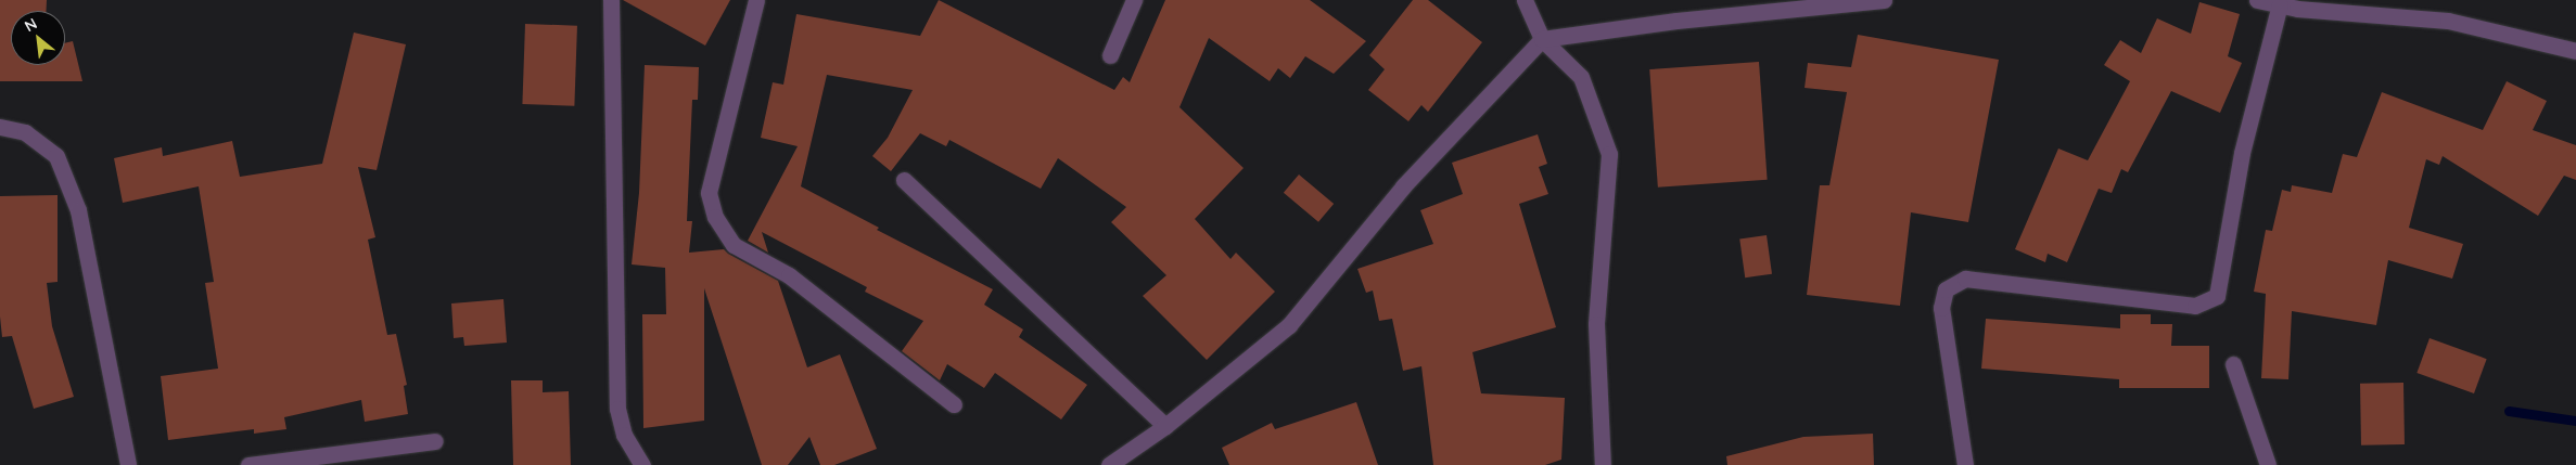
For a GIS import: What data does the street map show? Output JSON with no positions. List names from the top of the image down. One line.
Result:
{"north":"top left"}
